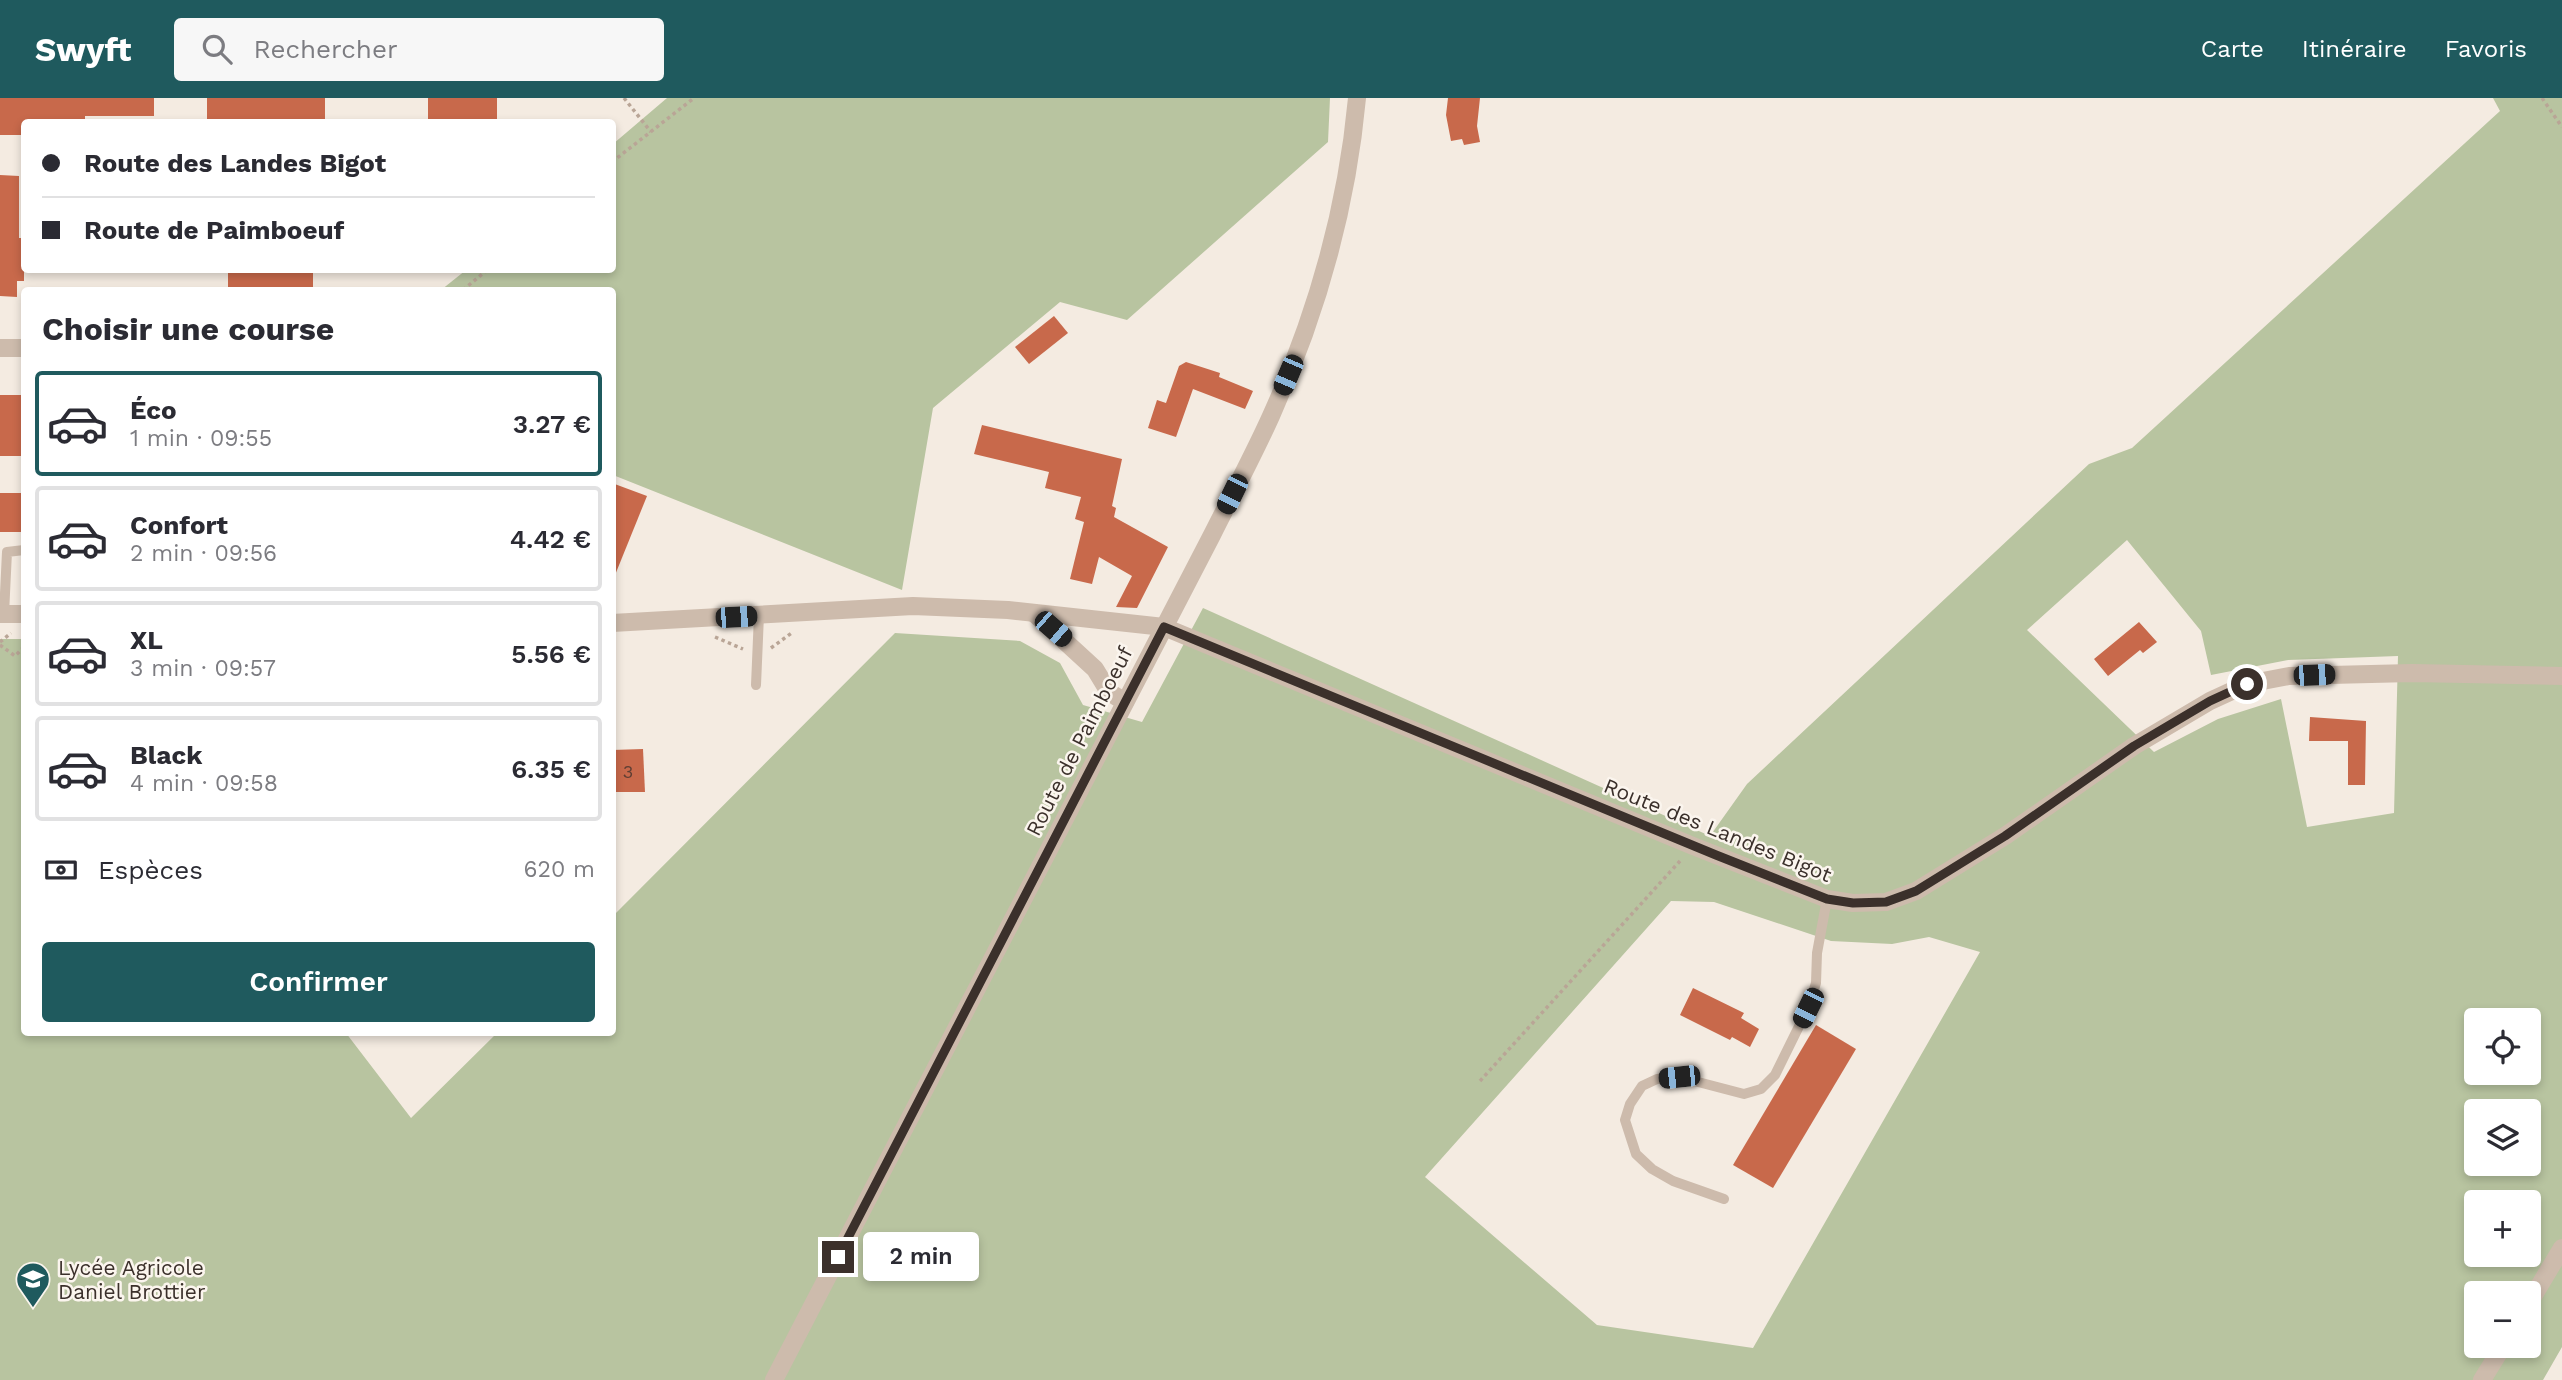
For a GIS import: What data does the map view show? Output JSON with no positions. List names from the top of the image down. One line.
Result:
{"streets":{"street":["Route de Paimboeuf","Route des Landes Bigot"]},"crossings":[["Route de Paimboeuf","Route des Landes Bigot"]],"places":{"school or university":["Lycée Agricole Daniel Brottier"]},"house_numbers":["3"],"page":{"header":"Swyft","search":"Rechercher","nav":["Carte","Itinéraire","Favoris"],"banner":["Route des Landes Bigot","Route de Paimboeuf"],"heading":"Choisir une course","list":[{"name":"Éco","note":"1 min · 09:55","value":"3.27 €"},{"name":"Confort","note":"2 min · 09:56","value":"4.42 €"},{"name":"XL","note":"3 min · 09:57","value":"5.56 €"},{"name":"Black","note":"4 min · 09:58","value":"6.35 €"}],"pay":["Espèces","620 m"],"buttons":"Confirmer","map_buttons":["+","−"],"bubble":"2 min"}}
